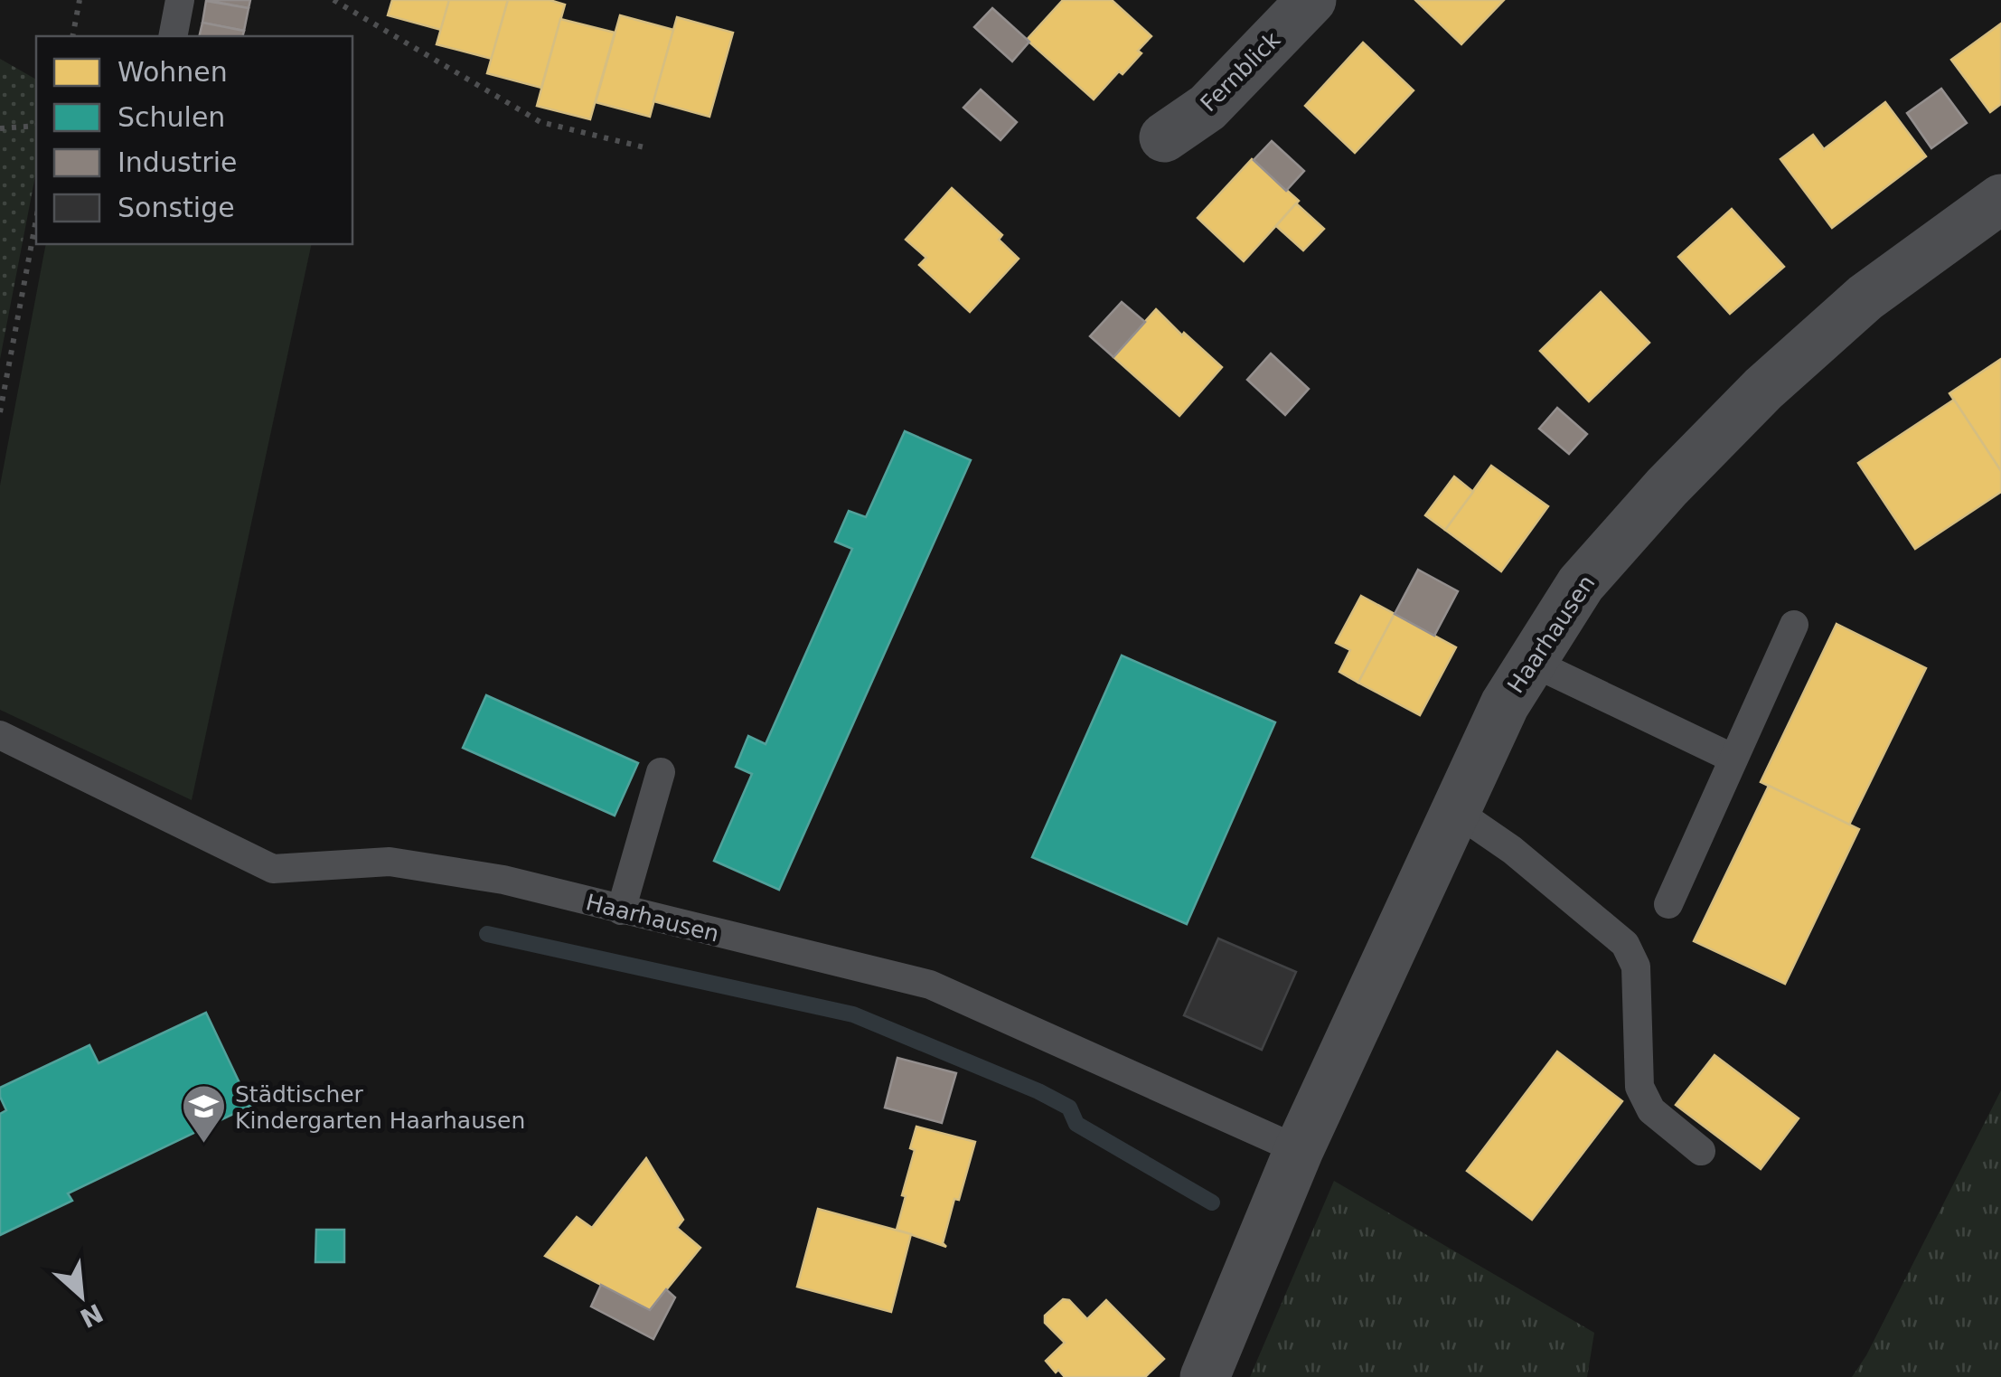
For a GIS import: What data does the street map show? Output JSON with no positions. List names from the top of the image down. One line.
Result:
{"streets":{"street":["Fernblick","Haarhausen"]},"places":{"school or university":["Städtischer Kindergarten Haarhausen"]},"legend":["Wohnen","Schulen","Industrie","Sonstige"],"north":"bottom right"}
